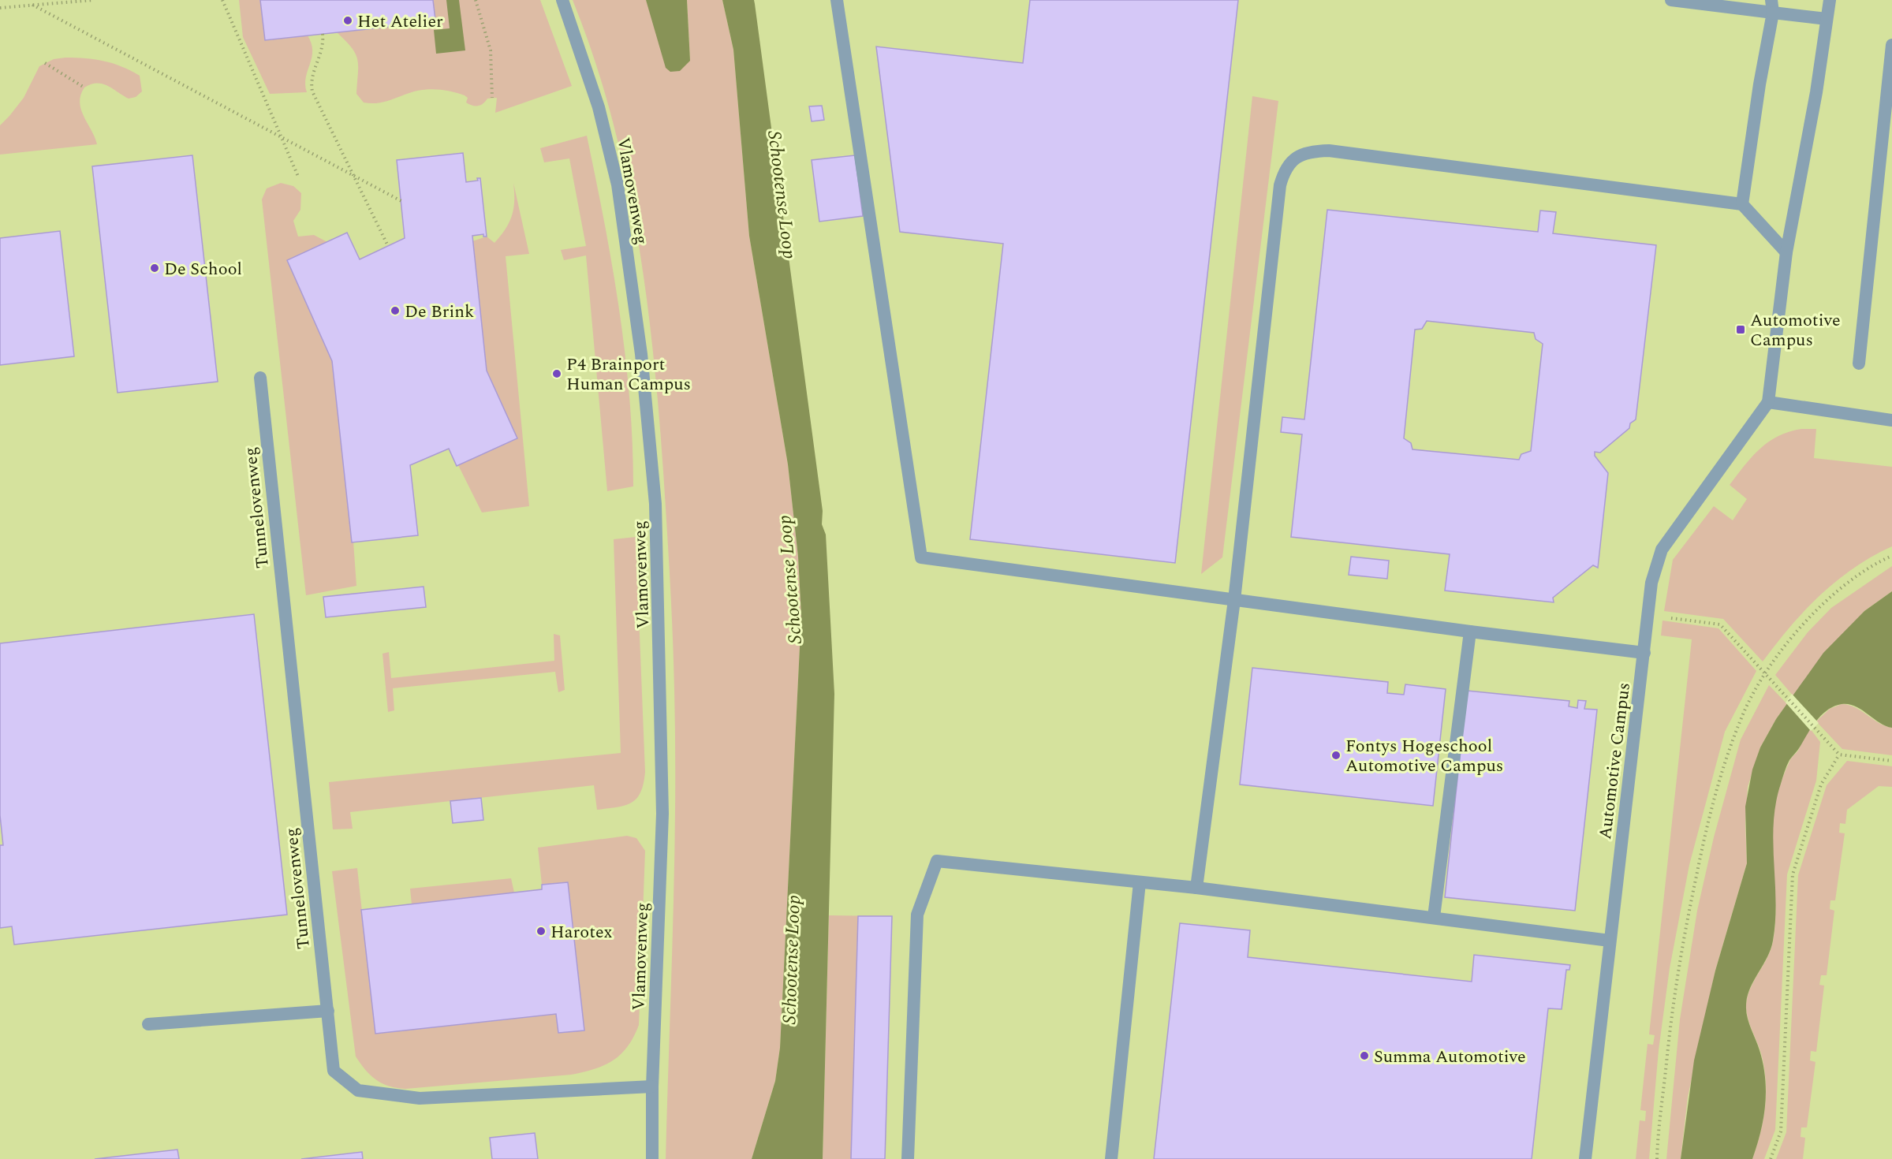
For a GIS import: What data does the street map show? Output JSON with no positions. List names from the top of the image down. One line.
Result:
{"streets":{"street":["Vlamovenweg","Tunnelovenweg","Automotive Campus"]},"crossings":[["Vlamovenweg","Tunnelovenweg"]],"water":["Schootense Loop"],"places":{"other":["Het Atelier","De School","De Brink","P4 Brainport Human Campus","Fontys Hogeschool Automotive Campus","Harotex","Summa Automotive"],"transit":["Automotive Campus"]}}
